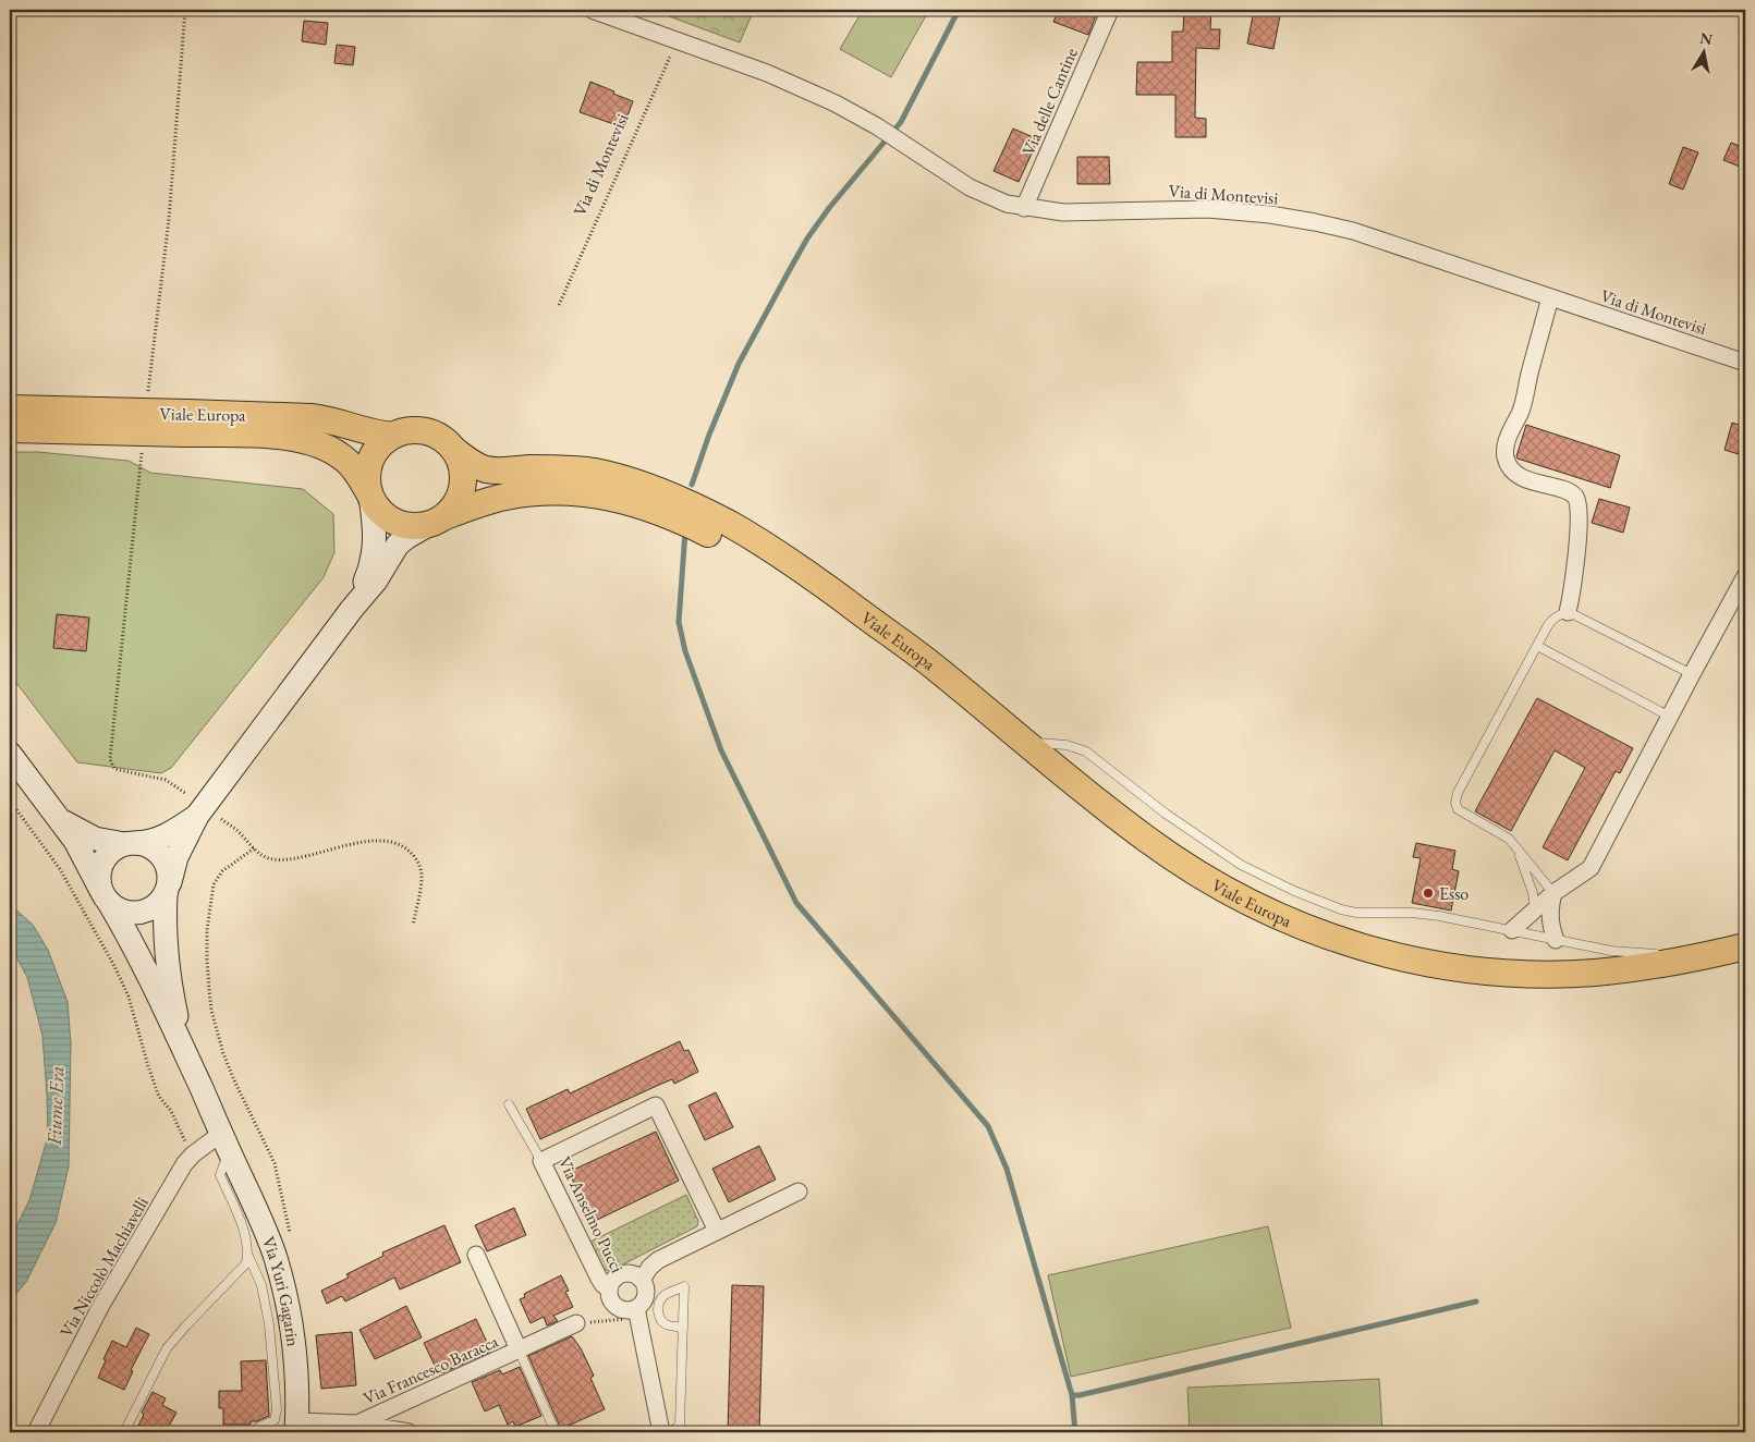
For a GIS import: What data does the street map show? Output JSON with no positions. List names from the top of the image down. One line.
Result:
{"streets":{"main road":["Viale Europa"],"street":["Via delle Cantine","Via di Montevisi","Via Anselmo Pucci","Via Niccolò Machiavelli","Via Yuri Gagarin","Via Francesco Baracca"]},"crossings":[["Via delle Cantine","Via di Montevisi"],["Via Niccolò Machiavelli","Via Yuri Gagarin"]],"water":["Fiume Era"],"places":["Esso"],"north":"top"}
